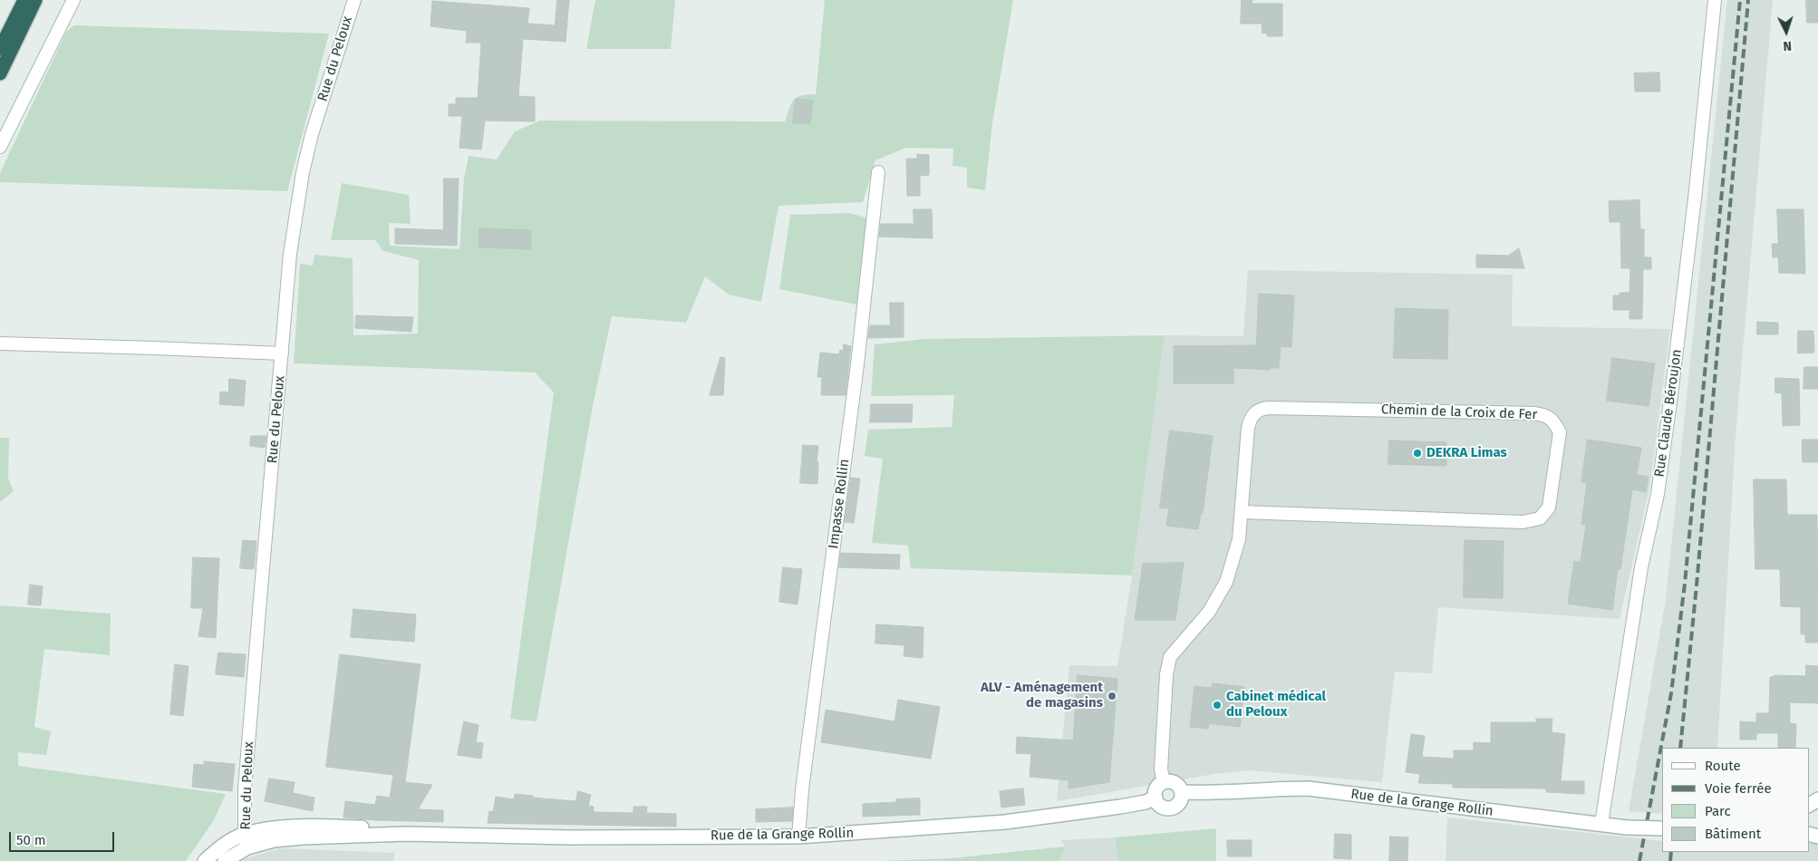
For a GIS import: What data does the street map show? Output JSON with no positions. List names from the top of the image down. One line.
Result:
{"streets":{"main road":["Rue de la Grange Rollin"],"street":["Rue du Peloux","Chemin de la Croix de Fer","Rue Claude Béroujon","Impasse Rollin"]},"crossings":[["Rue du Peloux","Rue de la Grange Rollin"],["Chemin de la Croix de Fer","Rue de la Grange Rollin"],["Rue Claude Béroujon","Rue de la Grange Rollin"],["Impasse Rollin","Rue de la Grange Rollin"]],"places":["DEKRA Limas","ALV - Aménagement de magasins","Cabinet médical du Peloux"],"legend":["Route","Voie ferrée","Parc","Bâtiment"],"scale_bar":"50 m","north":"bottom"}
